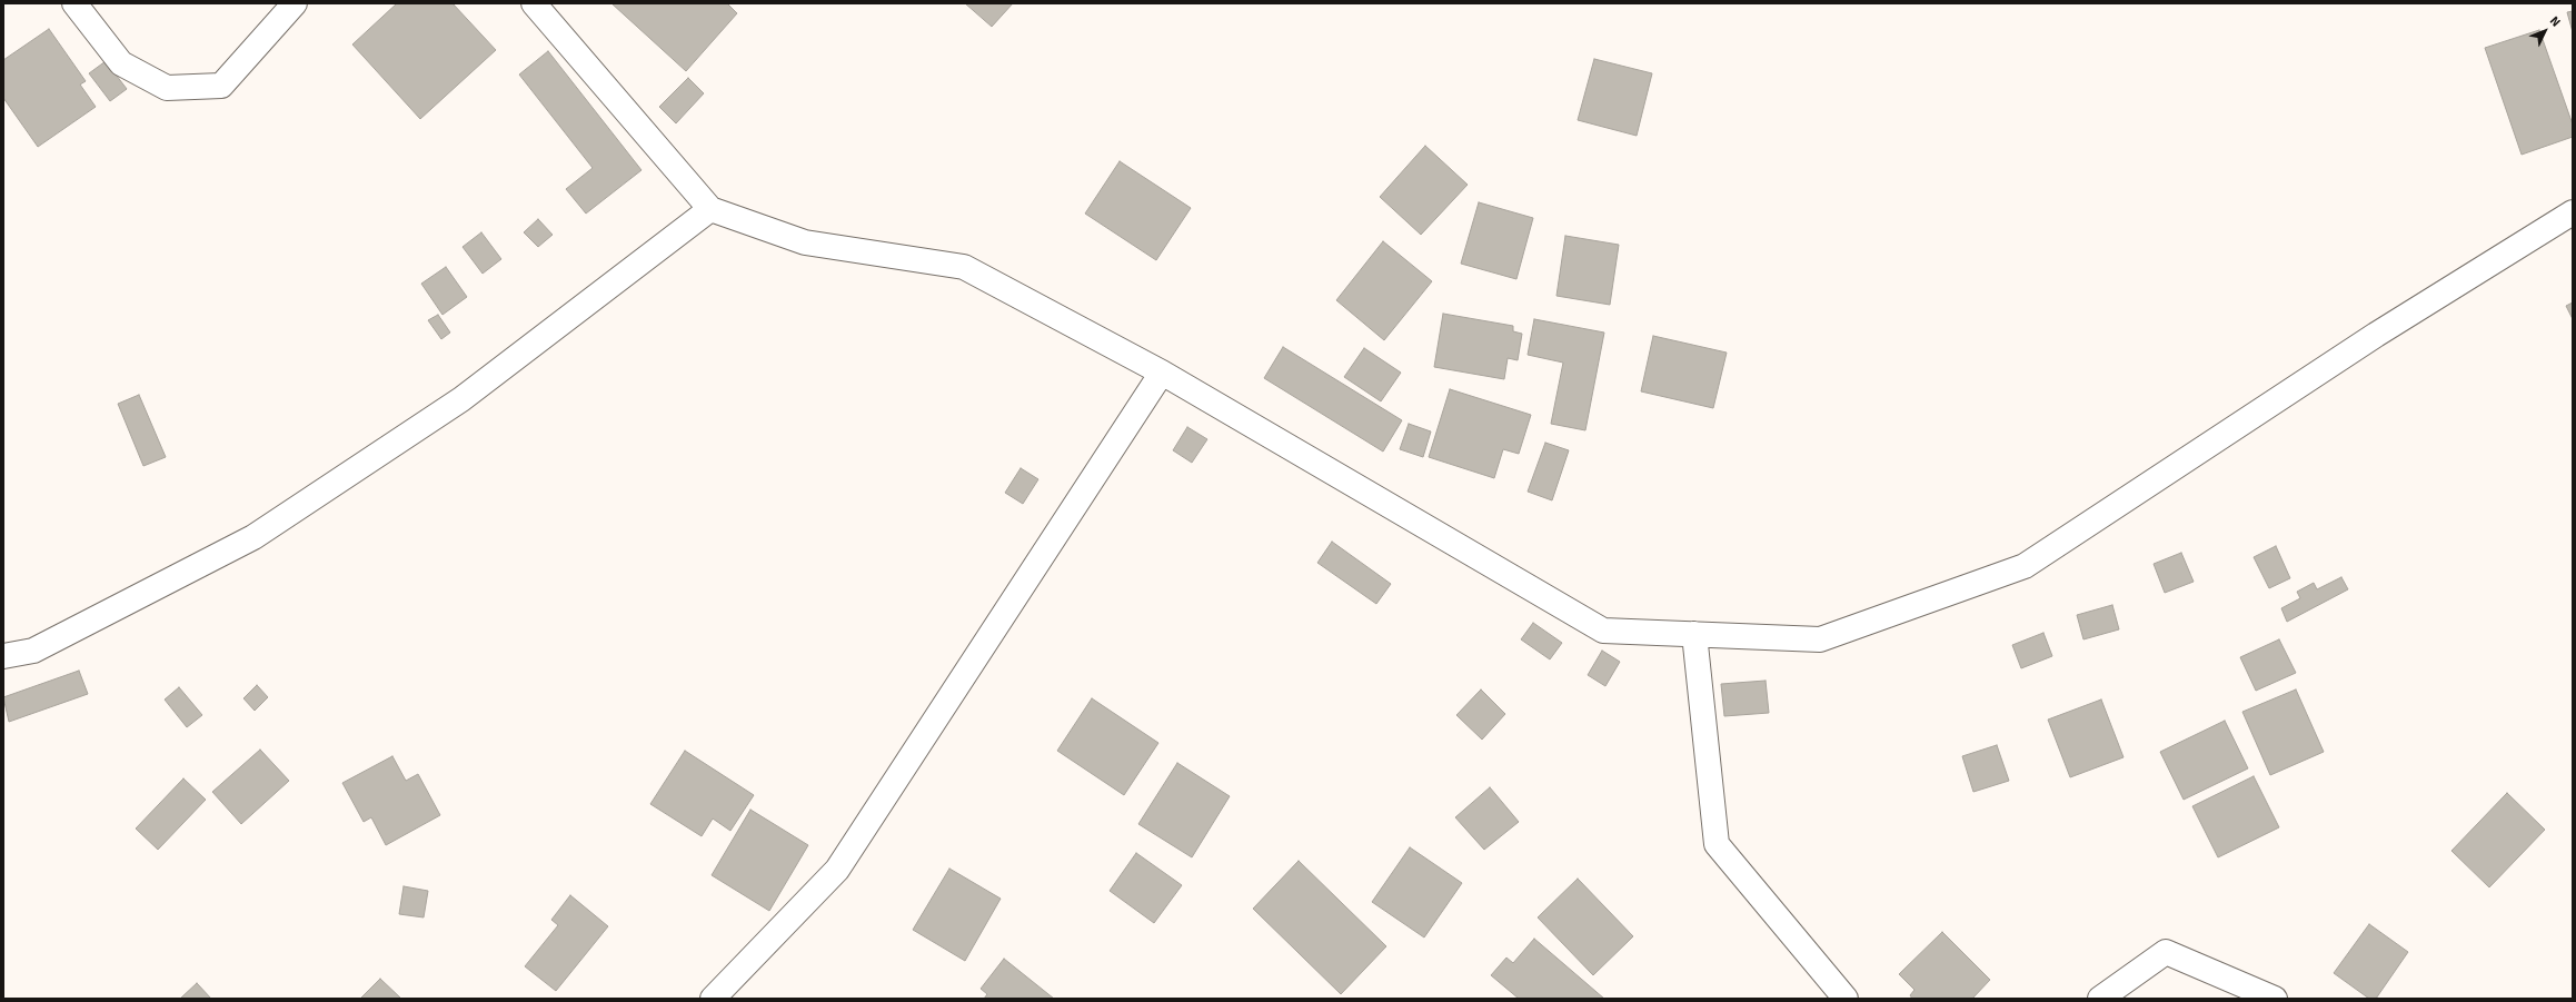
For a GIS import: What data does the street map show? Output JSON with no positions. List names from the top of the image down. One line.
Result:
{"north":"top right"}
